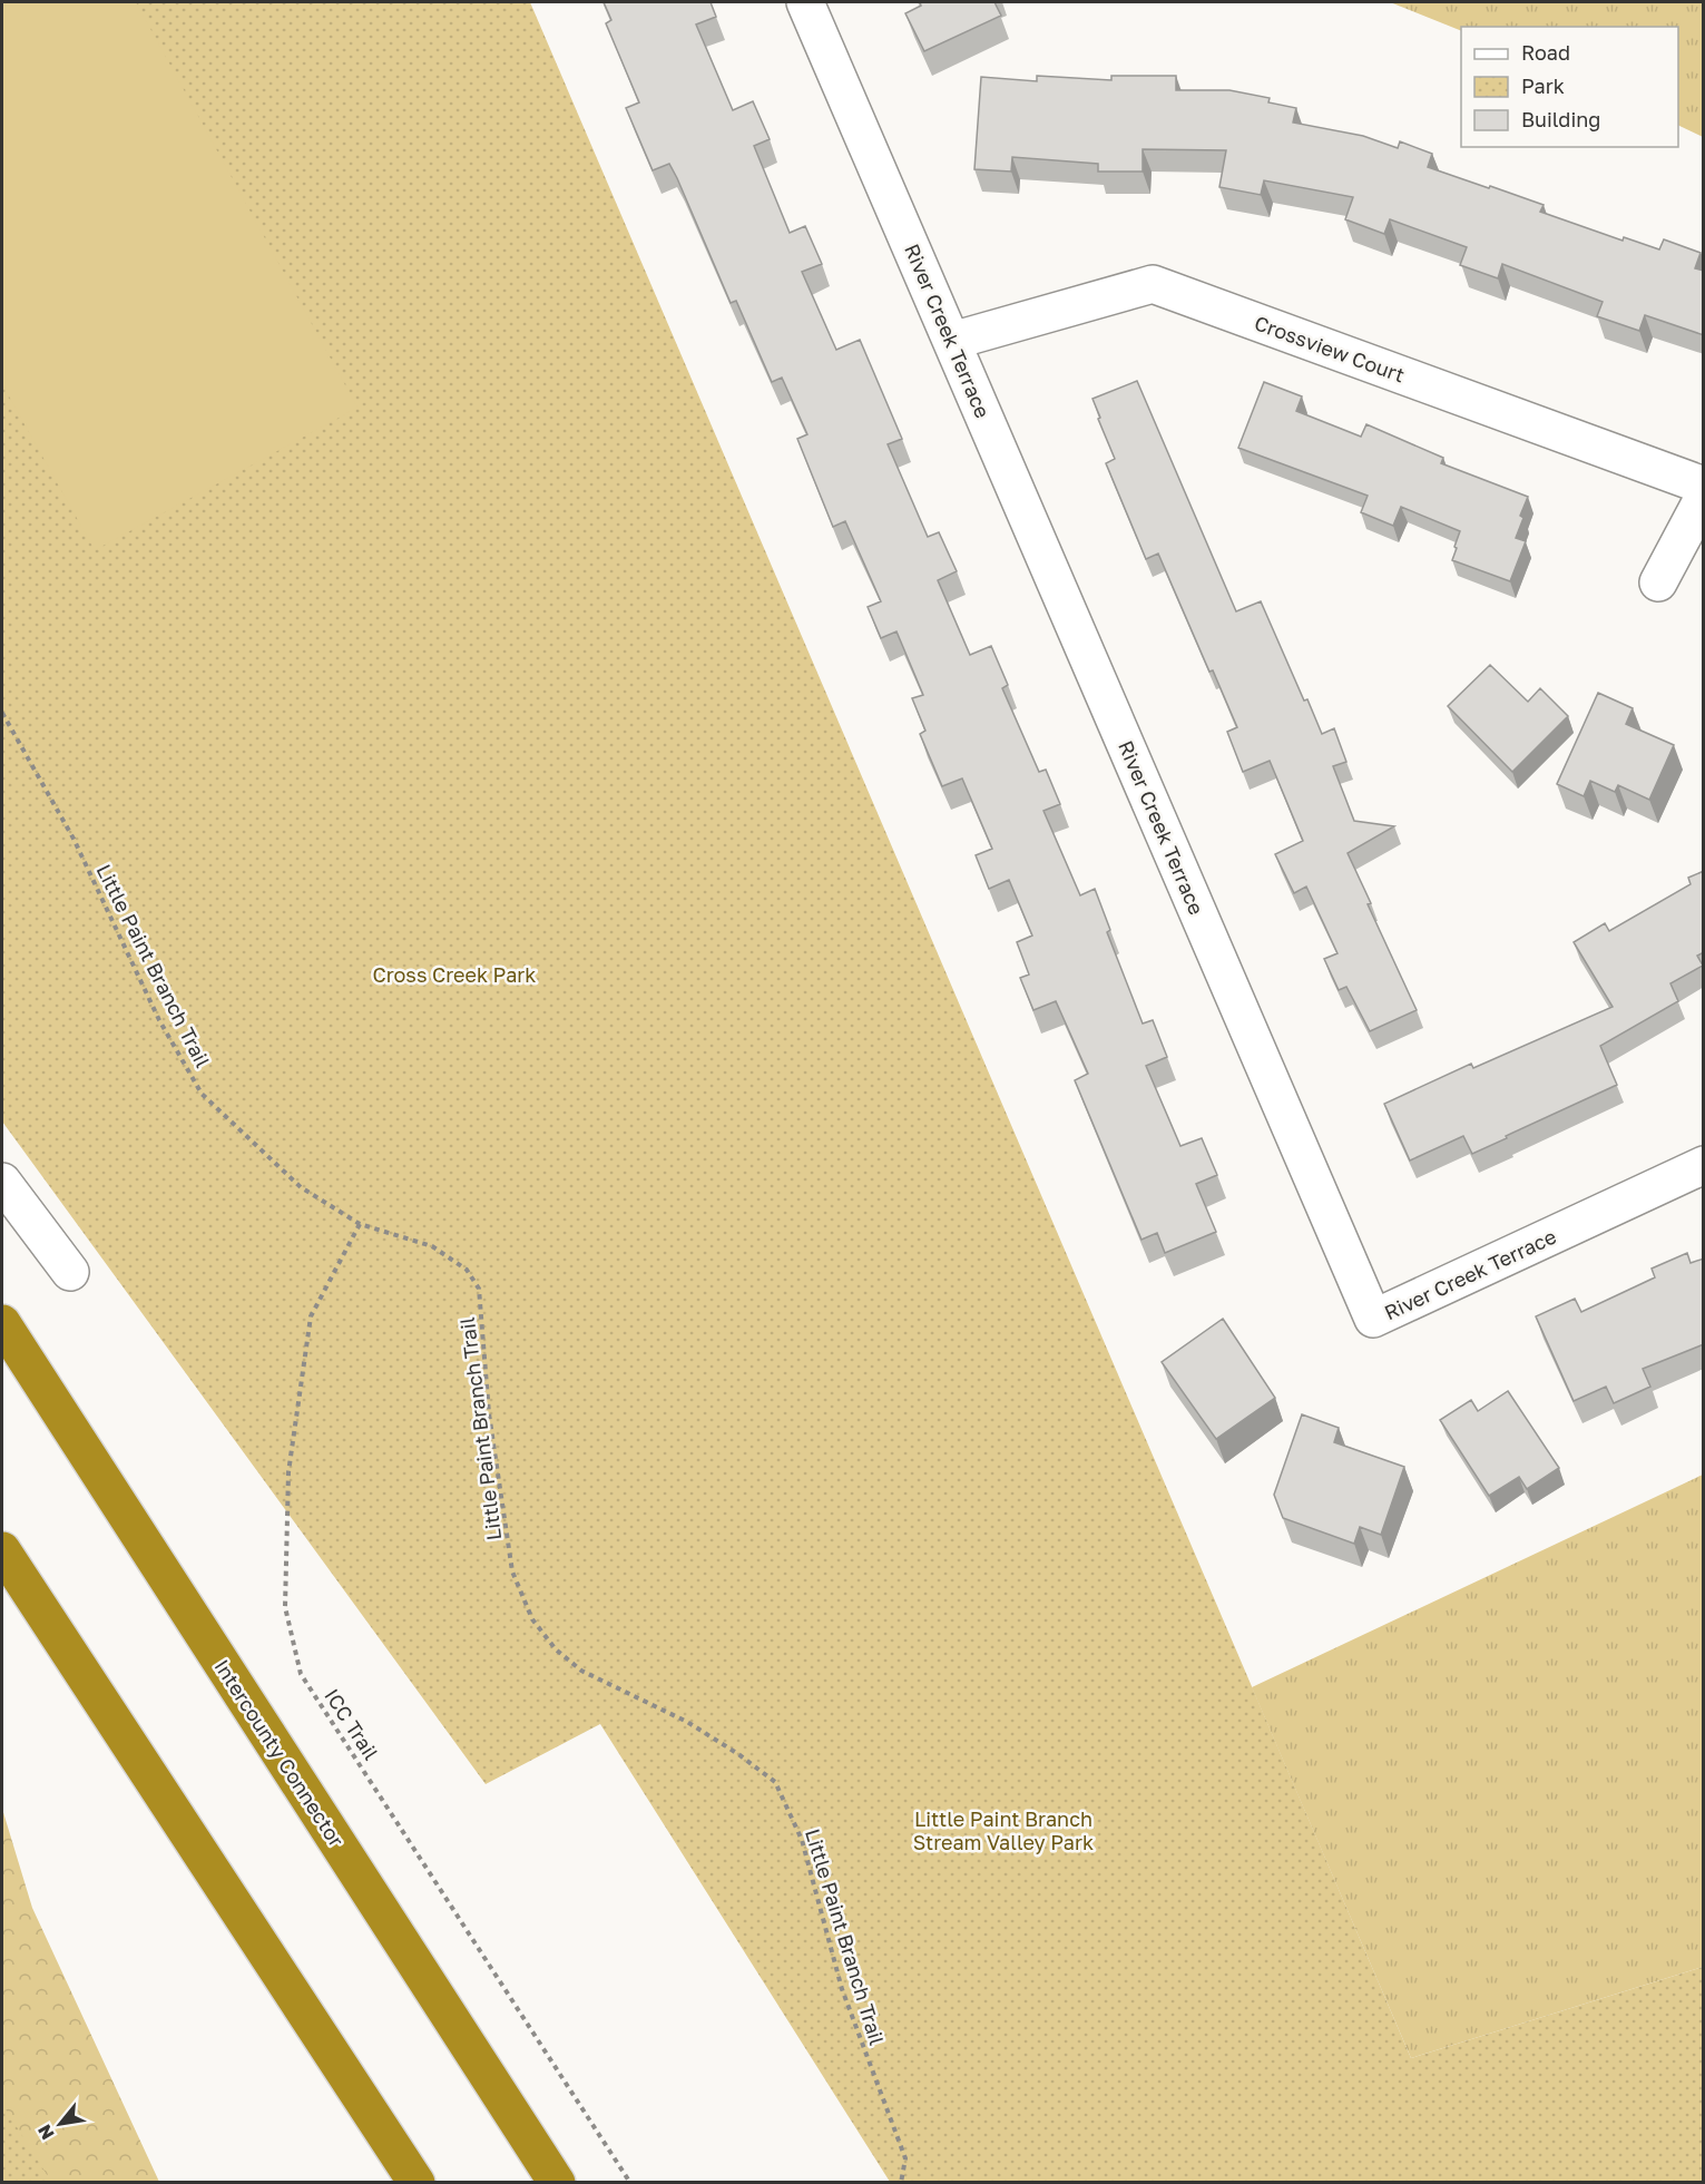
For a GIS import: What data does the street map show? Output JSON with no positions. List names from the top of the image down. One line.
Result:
{"streets":{"highway":["Intercounty Connector"],"street":["River Creek Terrace","Crossview Court"],"path":["Little Paint Branch Trail","ICC Trail"]},"crossings":[["River Creek Terrace","Crossview Court"],["Little Paint Branch Trail","ICC Trail"]],"parks":["Cross Creek Park","Little Paint Branch Stream Valley Park"],"legend":["Road","Park","Building"],"north":"bottom left"}
